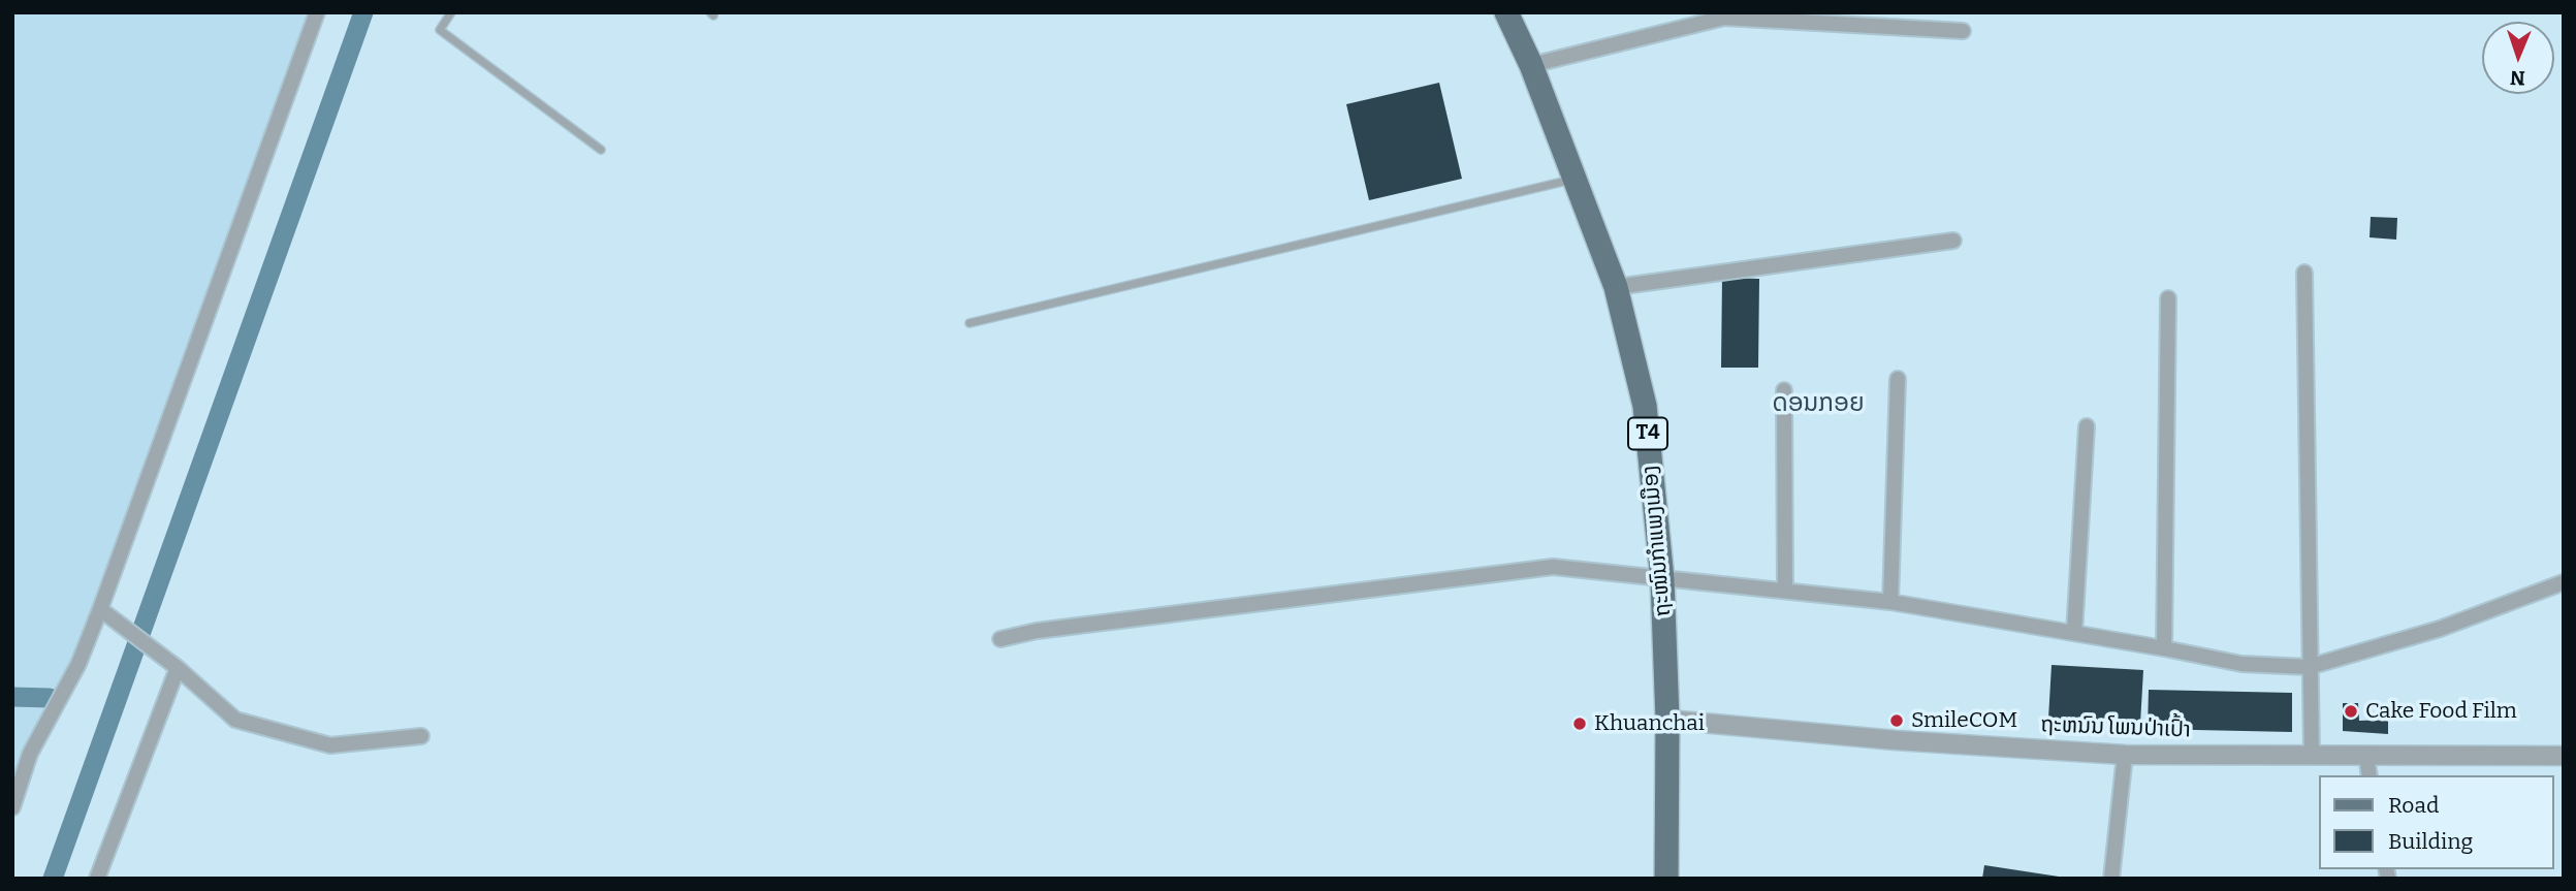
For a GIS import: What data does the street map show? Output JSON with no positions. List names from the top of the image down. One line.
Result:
{"streets":{"main road":["T4","ຖະໜົນກຳແພງເມືອງ"],"street":["ຖະຫນົນ ໂພນປ່າເປົ້າ"]},"crossings":[["ຖະໜົນກຳແພງເມືອງ","ຖະຫນົນ ໂພນປ່າເປົ້າ"]],"districts":["ດອນກອຍ"],"places":["Cake Food Film","SmileCOM","Khuanchai"],"legend":["Road","Building"],"north":"bottom"}
